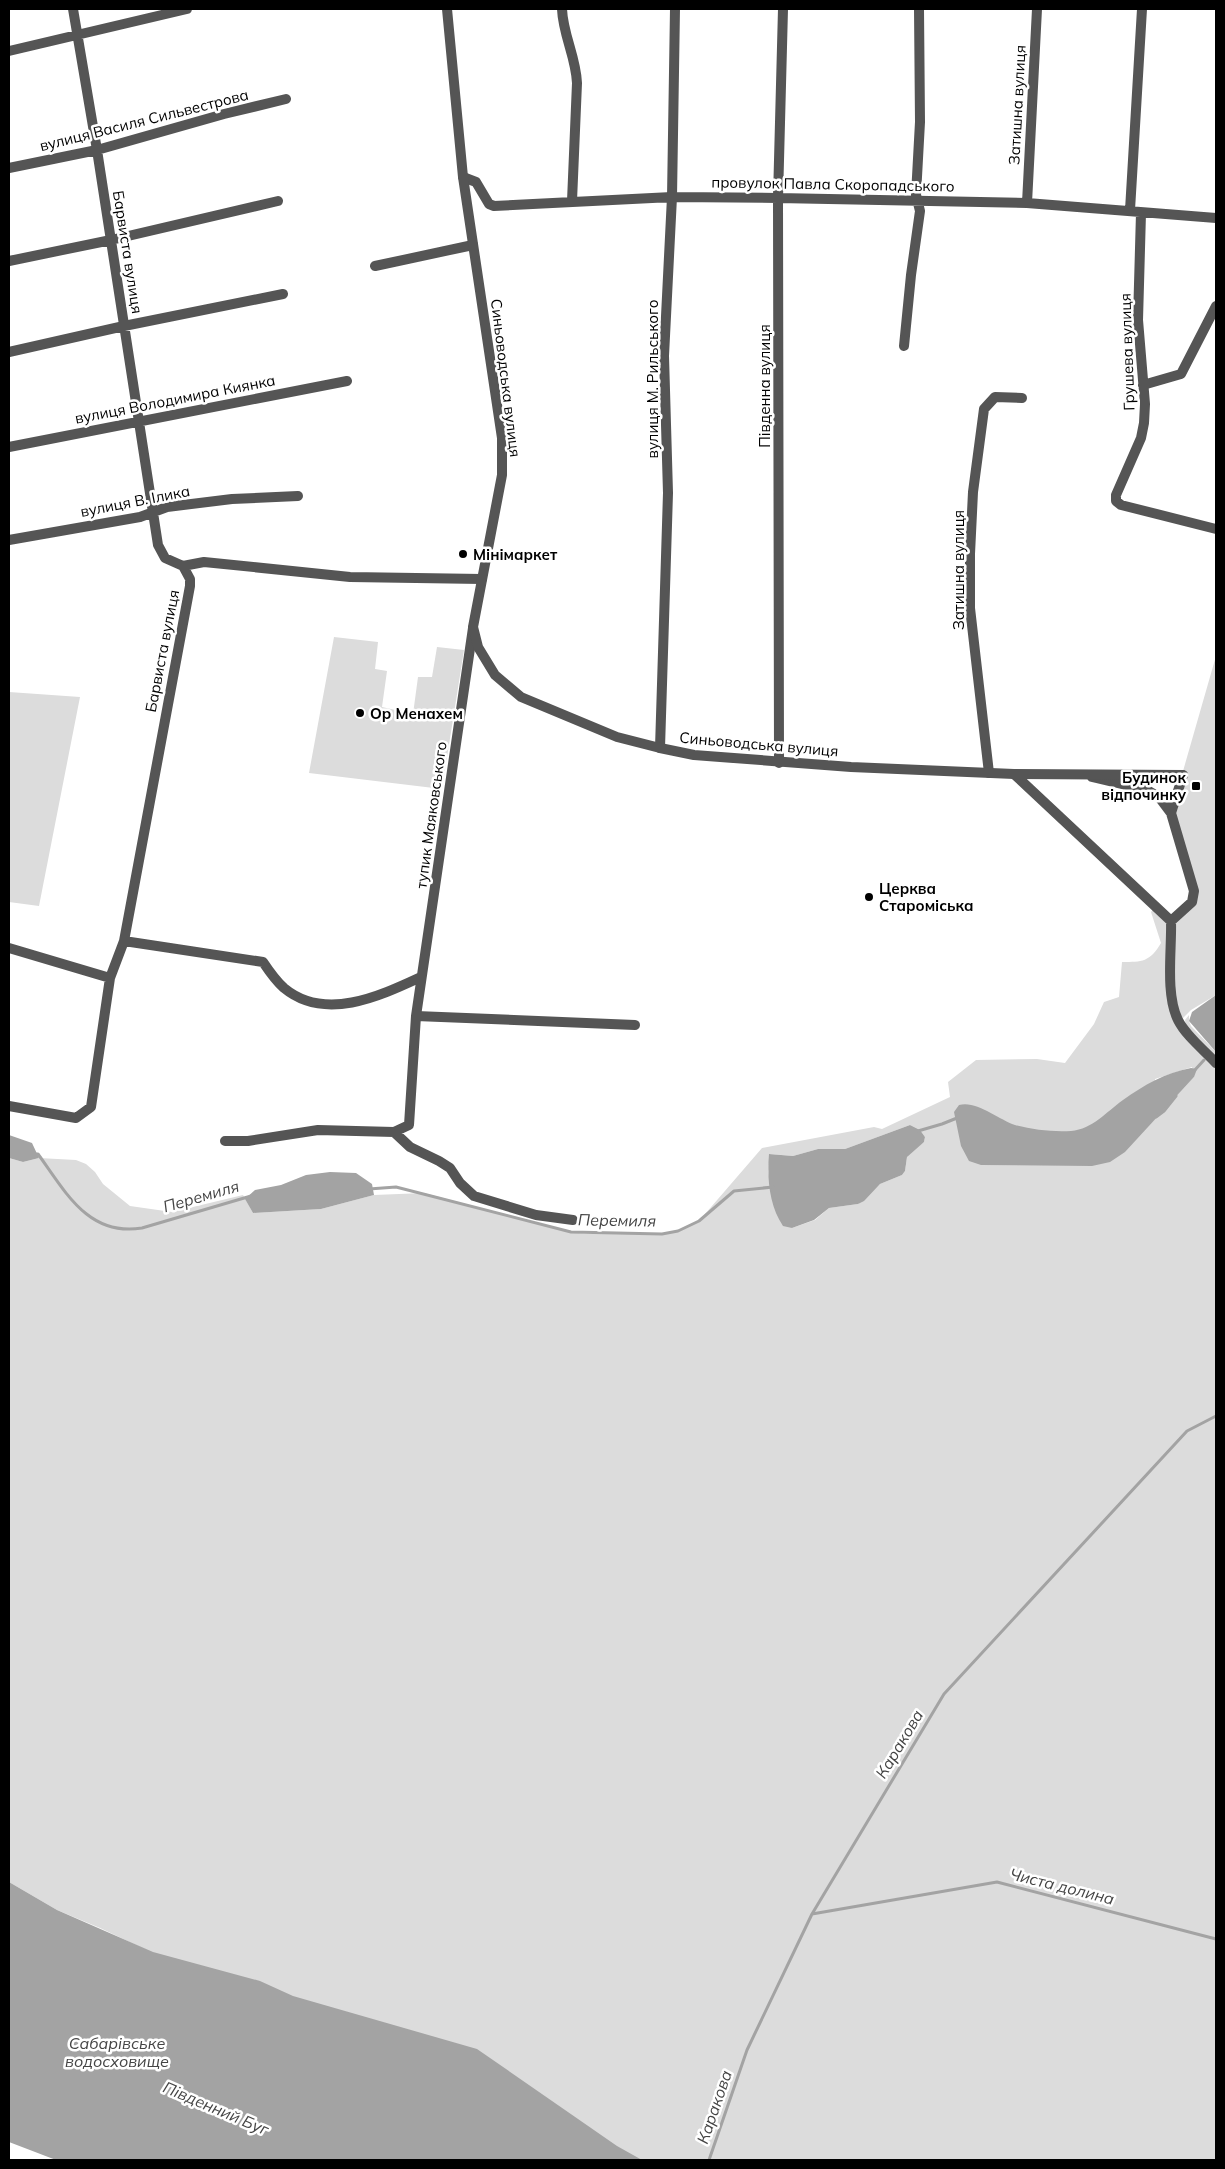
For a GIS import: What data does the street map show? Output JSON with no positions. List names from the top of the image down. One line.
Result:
{"streets":{"street":["Затишна вулиця","вулиця Василя Сильвестрова","провулок Павла Скоропадського","Барвиста вулиця","Грушева вулиця","Синьоводська вулиця","вулиця М. Рильського","Південна вулиця","вулиця Володимира Киянка","вулиця В. Ілика","тупик Маяковського"]},"crossings":[["Затишна вулиця","провулок Павла Скоропадського"],["Затишна вулиця","Синьоводська вулиця"],["вулиця Василя Сильвестрова","Барвиста вулиця"],["провулок Павла Скоропадського","Грушева вулиця"],["провулок Павла Скоропадського","Синьоводська вулиця"],["провулок Павла Скоропадського","вулиця М. Рильського"],["провулок Павла Скоропадського","Південна вулиця"],["Барвиста вулиця","вулиця Володимира Киянка"],["Барвиста вулиця","вулиця В. Ілика"],["Синьоводська вулиця","вулиця М. Рильського"],["Синьоводська вулиця","Південна вулиця"],["Синьоводська вулиця","тупик Маяковського"]],"water":["Перемиля","Каракова","Чиста долина","Сабарівське водосховище","Південний Буг"],"places":{"other":["Мінімаркет","Ор Менахем","Церква Староміська"],"transit":["Будинок відпочинку"]}}
